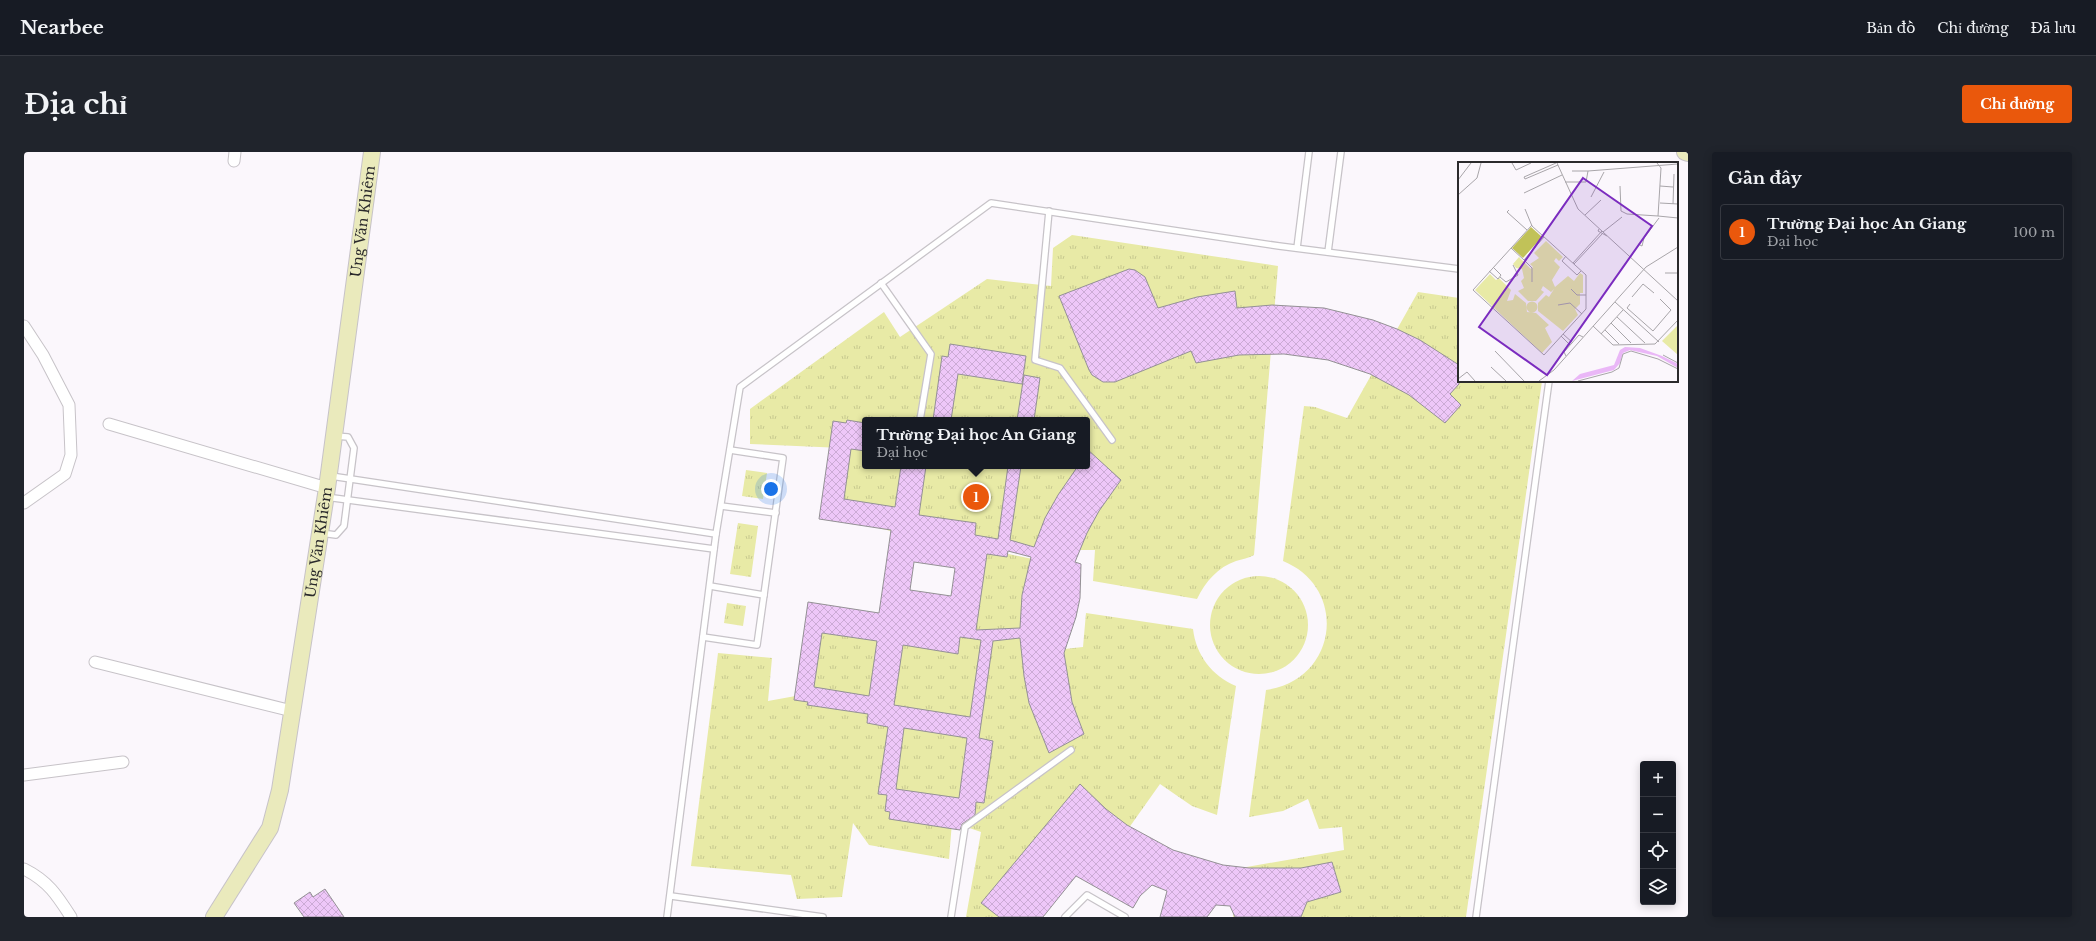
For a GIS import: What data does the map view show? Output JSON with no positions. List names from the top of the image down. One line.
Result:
{"streets":{"street":["Ung Văn Khiêm"]},"page":{"header":"Nearbee","nav":["Bản đồ","Chỉ đường","Đã lưu"],"buttons":"Chỉ đường","title":"Địa chỉ","heading":"Gần đây","list":[{"mark":"1","name":"Trường Đại học An Giang","note":"Đại học","value":"100 m"}],"popup":["Trường Đại học An Giang","Đại học"],"pins":"1","map_buttons":["+","−"]}}
